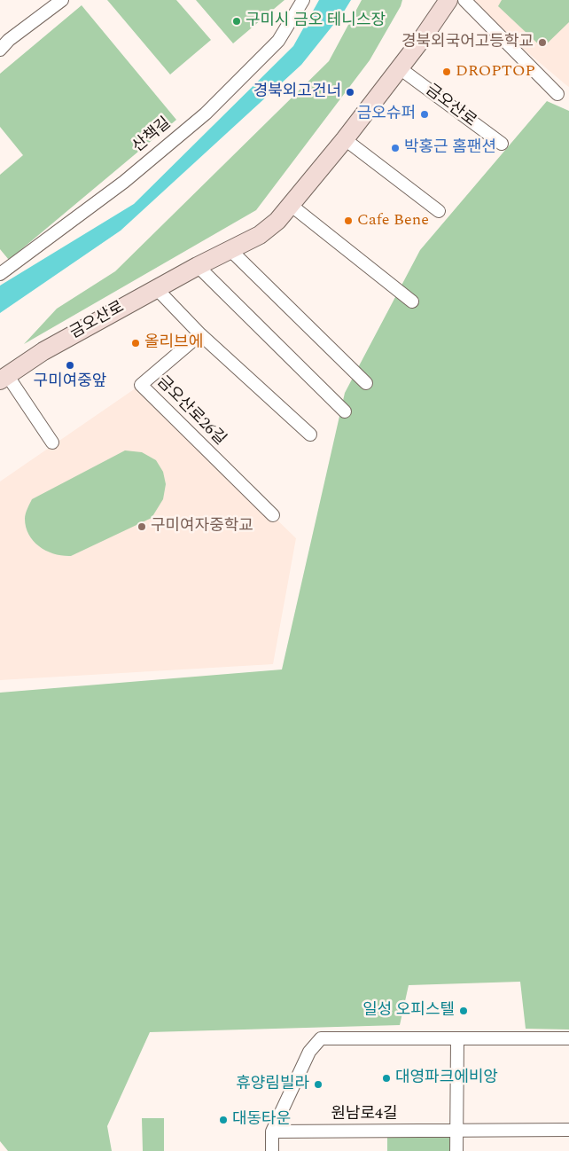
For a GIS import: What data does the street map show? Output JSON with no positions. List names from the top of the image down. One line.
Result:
{"streets":{"street":["금오산로","산책길","금오산로26길","원남로4길"]},"places":["구미시 금오 테니스장","경북외국어고등학교","DROPTOP","경북외고건너","금오슈퍼","박홍근 홈팬션","Cafe Bene","올리브에","구미여중앞","구미여자중학교","일성 오피스텔","대영파크에비앙","휴양림빌라","대동타운"]}
